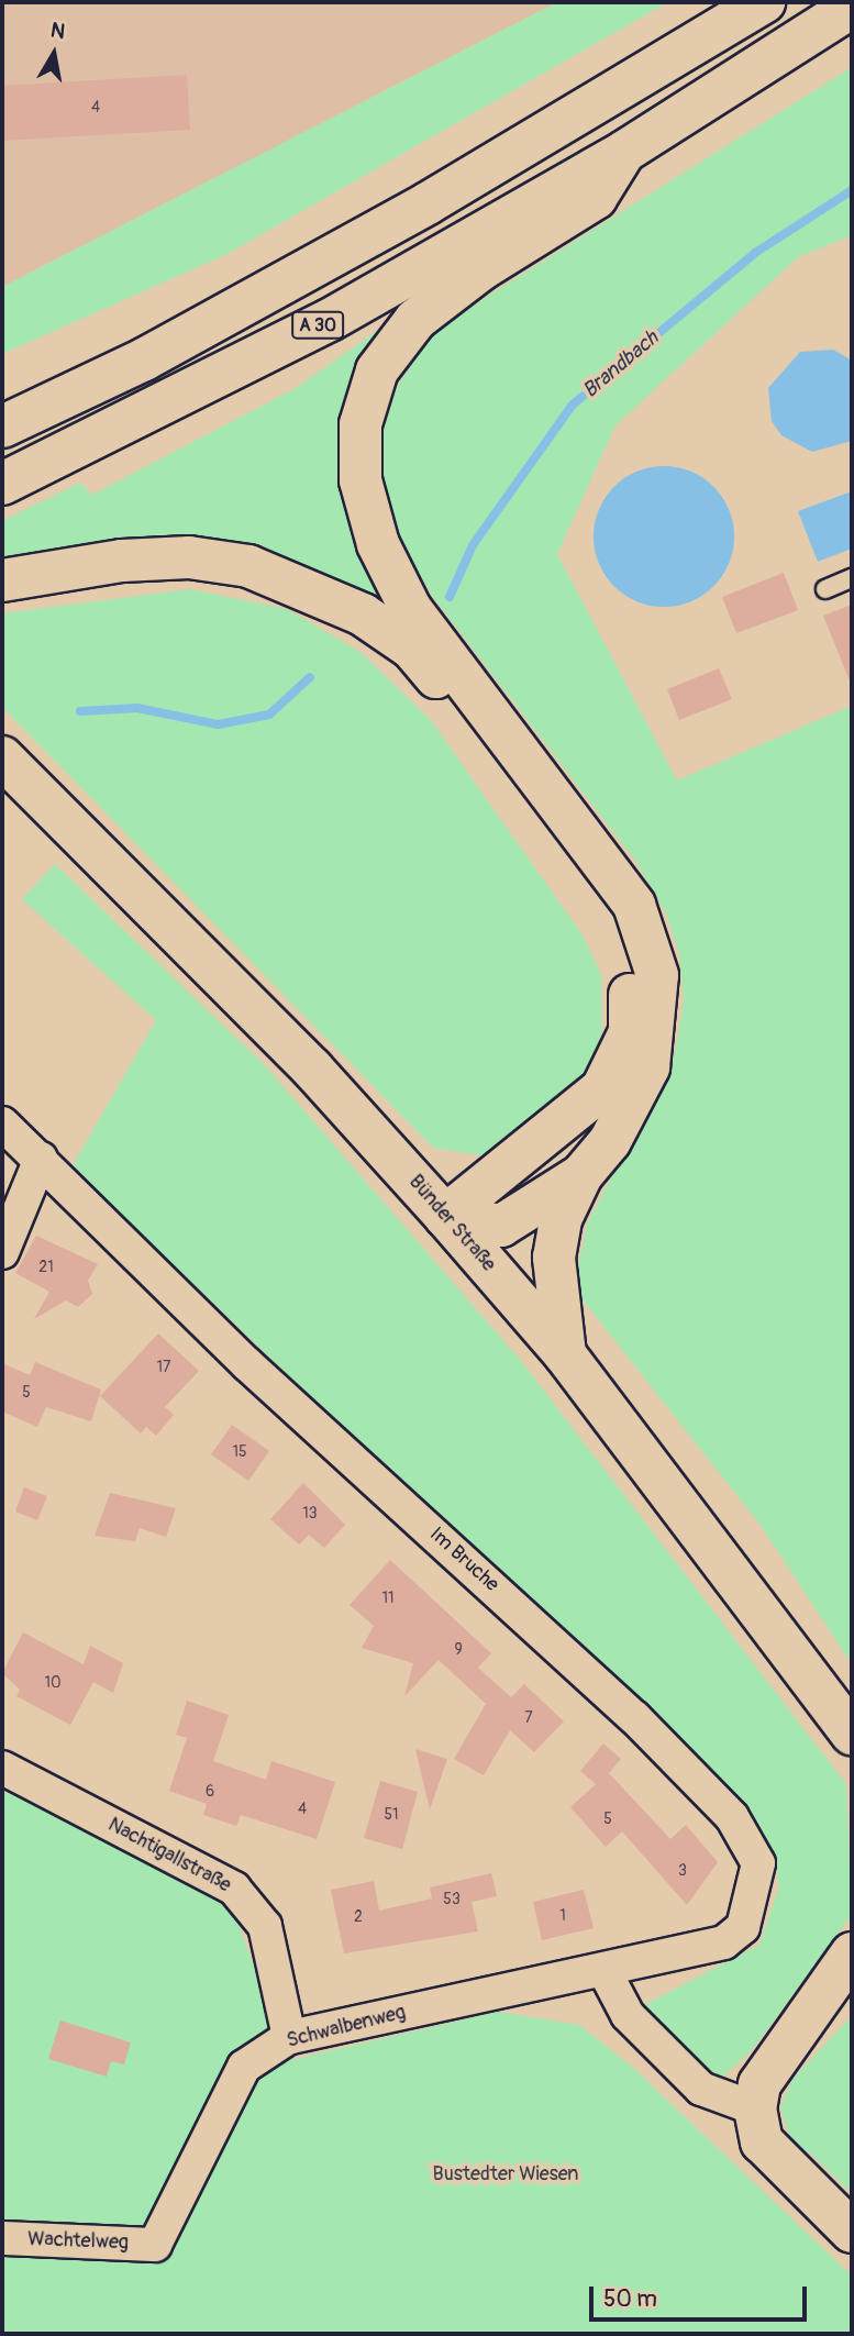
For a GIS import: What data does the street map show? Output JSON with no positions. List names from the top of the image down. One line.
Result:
{"streets":{"main road":["A 30","Bünder Straße"],"street":["Im Bruche","Nachtigallstraße","Schwalbenweg","Wachtelweg"]},"crossings":[["Im Bruche","Schwalbenweg"],["Nachtigallstraße","Schwalbenweg"],["Schwalbenweg","Wachtelweg"]],"water":["Brandbach"],"parks":["Bustedter Wiesen"],"house_numbers":["4","21","17","5","15","13","11","9","10","7","6","4","51","5","3","53","1","2"],"scale_bar":"50 m","north":"top"}
